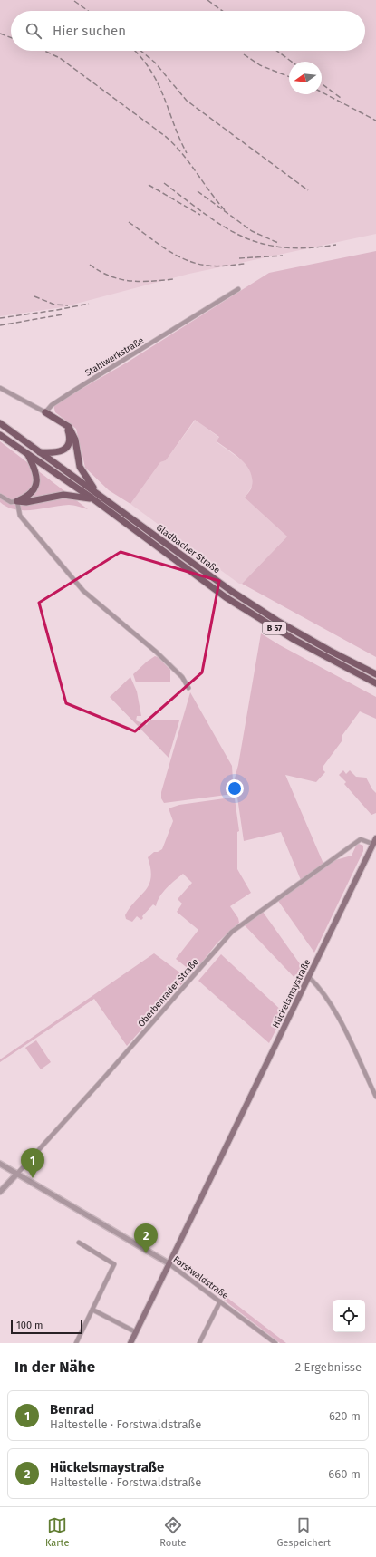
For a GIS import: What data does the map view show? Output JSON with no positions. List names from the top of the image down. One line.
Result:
{"streets":{"main road":["Gladbacher Straße","B 57","Hückelsmaystraße"],"street":["Stahlwerkstraße","Oberbenrader Straße","Forstwaldstraße"]},"crossings":[["Oberbenrader Straße","Hückelsmaystraße"],["Oberbenrader Straße","Forstwaldstraße"],["Hückelsmaystraße","Forstwaldstraße"]],"scale_bar":"100 m","north":"left","page":{"search":"Hier suchen","pins":["1","2"],"scale":"100 m","heading":["In der Nähe","2 Ergebnisse"],"list":[{"mark":"1","name":"Benrad","note":"Haltestelle · Forstwaldstraße","value":"620 m"},{"mark":"2","name":"Hückelsmaystraße","note":"Haltestelle · Forstwaldstraße","value":"660 m"}],"nav":["Karte","Route","Gespeichert"]}}
